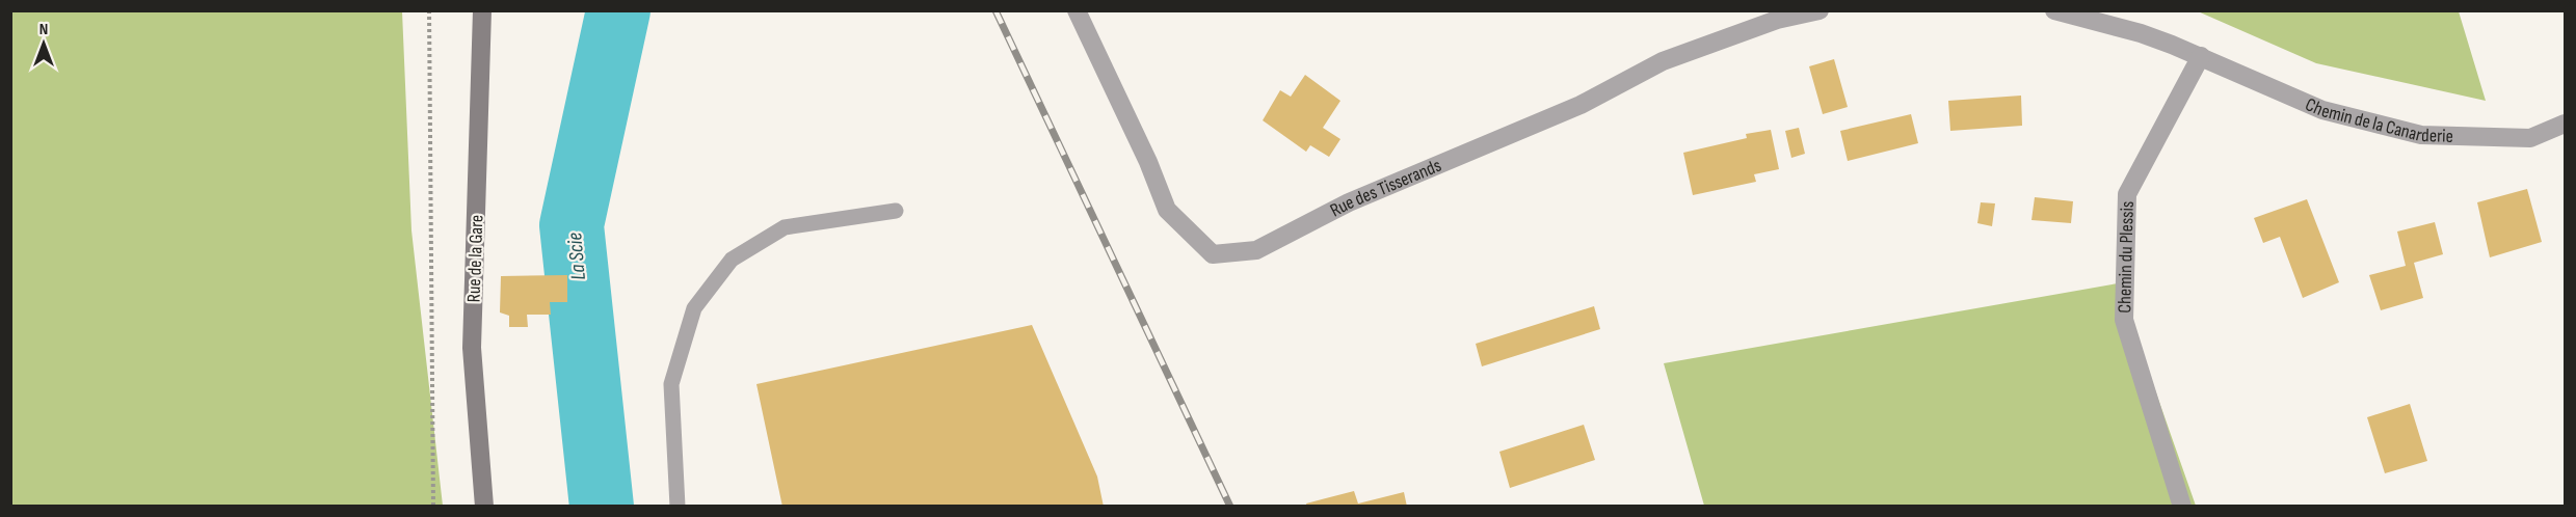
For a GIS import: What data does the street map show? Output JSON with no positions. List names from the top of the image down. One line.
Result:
{"streets":{"street":["Chemin de la Canarderie","Rue des Tisserands","Chemin du Plessis","Rue de la Gare"]},"crossings":[["Chemin de la Canarderie","Chemin du Plessis"]],"water":["La Scie"],"north":"top"}
